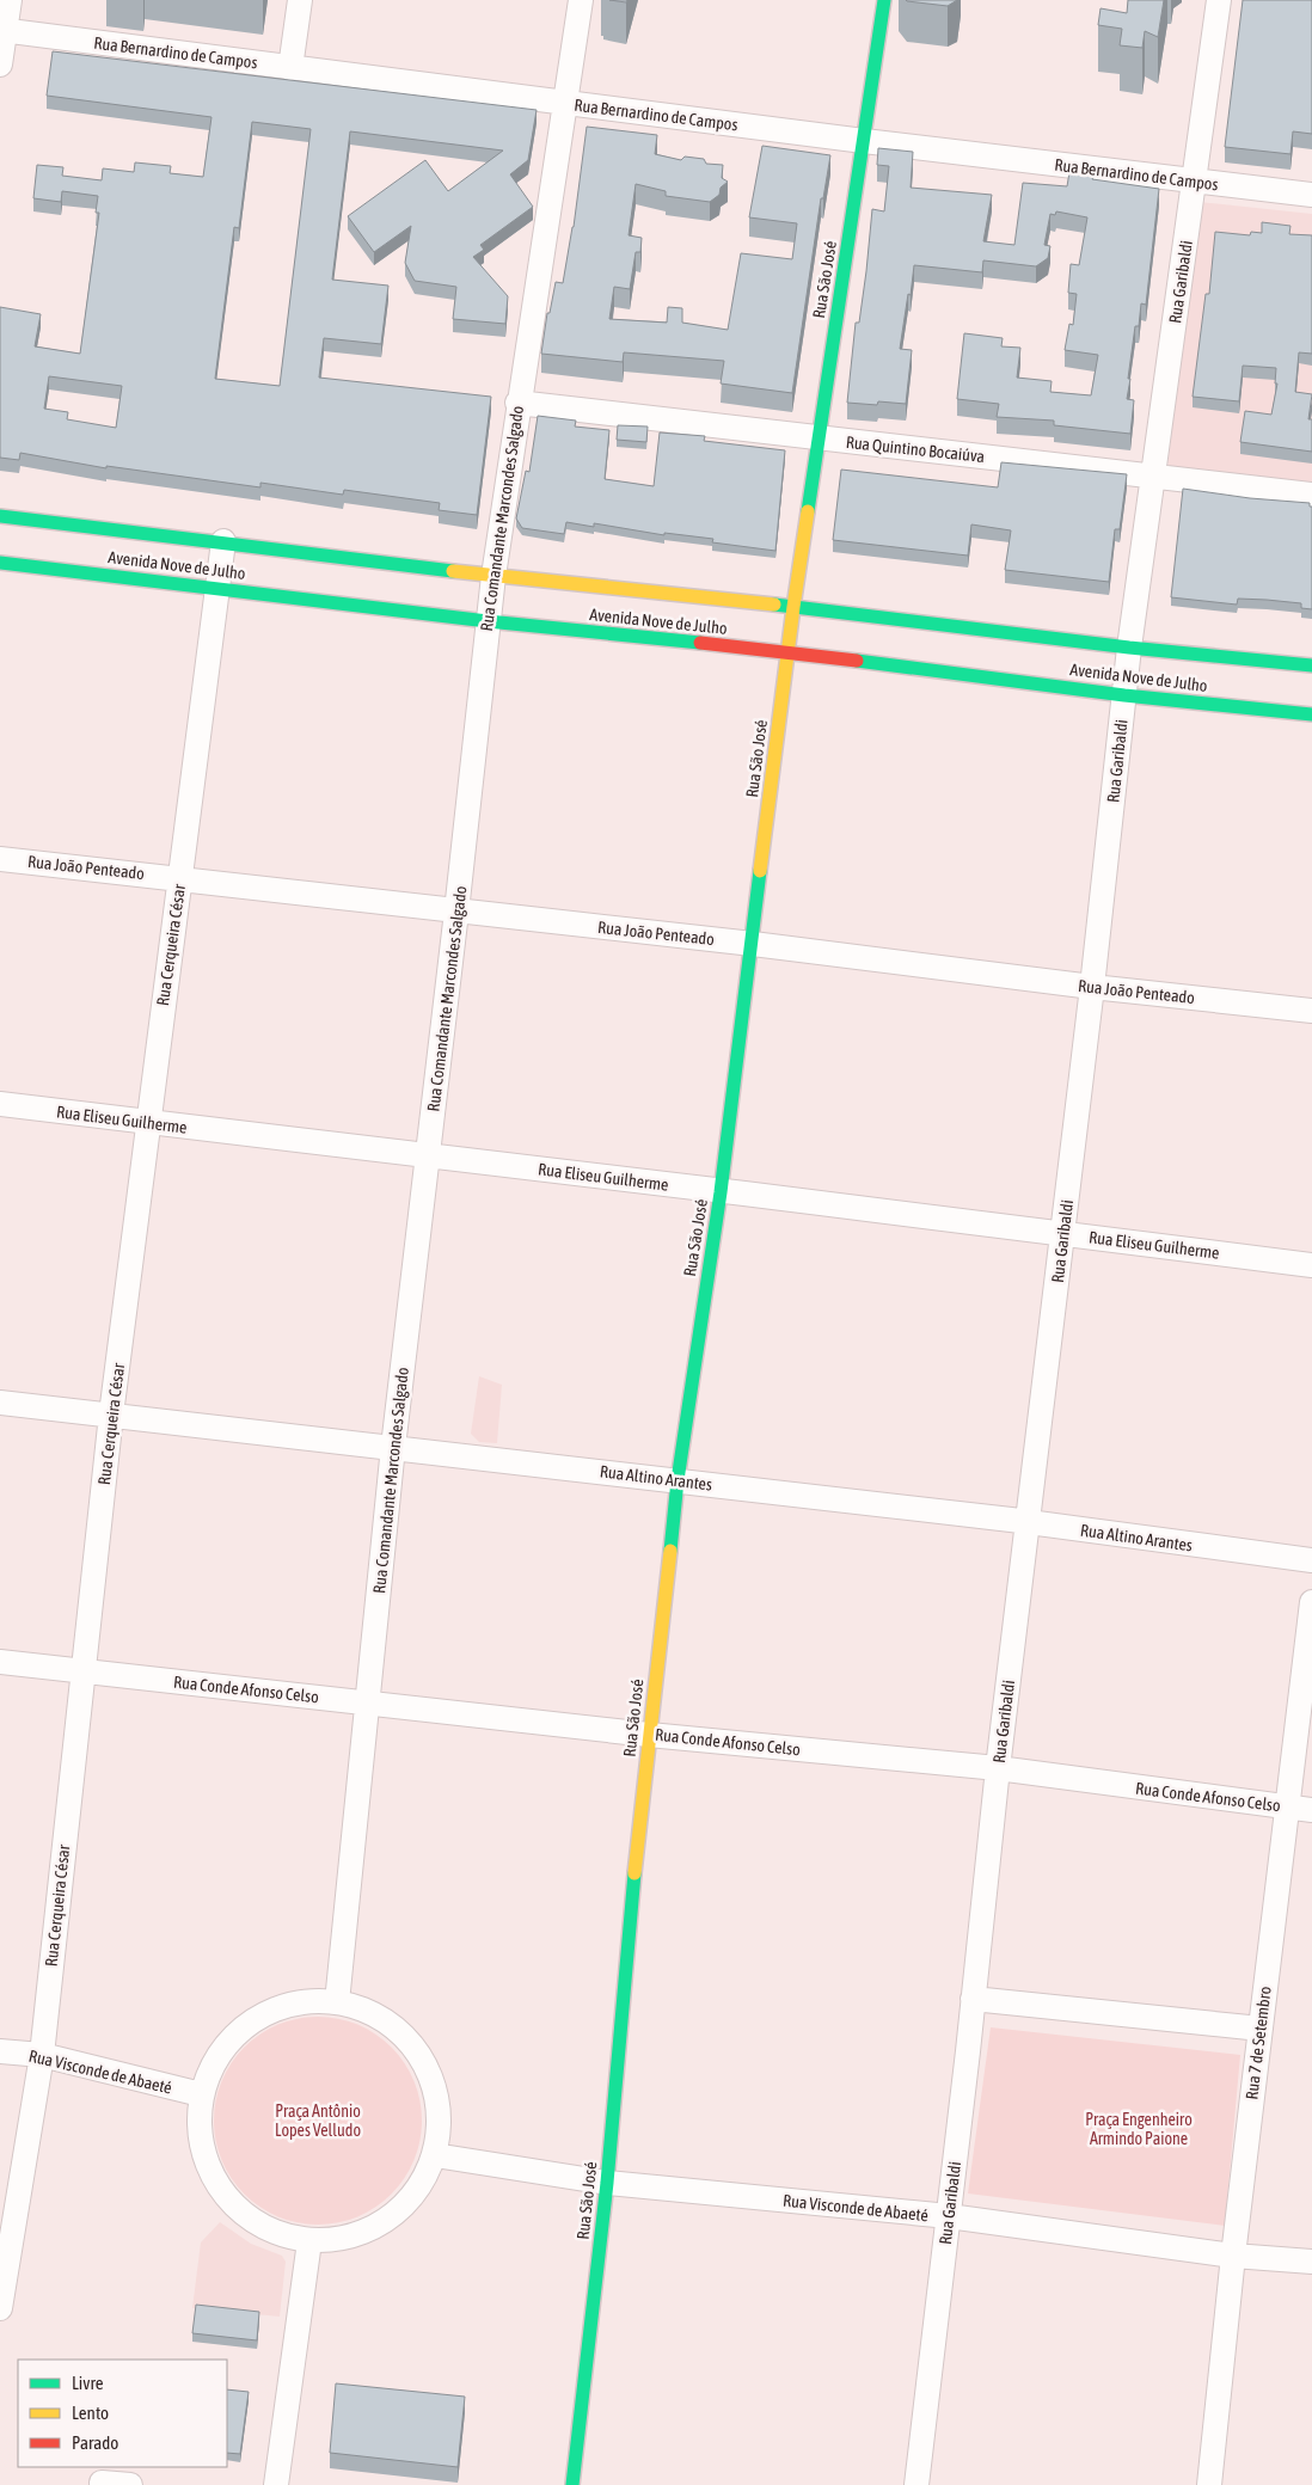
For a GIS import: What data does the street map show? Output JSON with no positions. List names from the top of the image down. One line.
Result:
{"streets":{"main road":["Rua São José","Avenida Nove de Julho"],"street":["Rua Bernardino de Campos","Rua Garibaldi","Rua Quintino Bocaiúva","Rua Comandante Marcondes Salgado","Rua João Penteado","Rua Cerqueira César","Rua Eliseu Guilherme","Rua Altino Arantes","Rua Conde Afonso Celso","Rua 7 de Setembro","Rua Visconde de Abaeté"]},"crossings":[["Rua Bernardino de Campos","Rua São José"],["Rua Bernardino de Campos","Rua Garibaldi"],["Rua Bernardino de Campos","Rua Comandante Marcondes Salgado"],["Rua São José","Rua Quintino Bocaiúva"],["Rua São José","Avenida Nove de Julho"],["Rua São José","Rua João Penteado"],["Rua São José","Rua Eliseu Guilherme"],["Rua São José","Rua Altino Arantes"],["Rua São José","Rua Conde Afonso Celso"],["Rua São José","Rua Visconde de Abaeté"],["Rua Garibaldi","Rua Quintino Bocaiúva"],["Rua Garibaldi","Avenida Nove de Julho"],["Rua Garibaldi","Rua João Penteado"],["Rua Garibaldi","Rua Eliseu Guilherme"],["Rua Garibaldi","Rua Altino Arantes"],["Rua Garibaldi","Rua Conde Afonso Celso"],["Rua Garibaldi","Rua Visconde de Abaeté"],["Rua Quintino Bocaiúva","Rua Comandante Marcondes Salgado"],["Rua Comandante Marcondes Salgado","Avenida Nove de Julho"],["Rua Comandante Marcondes Salgado","Rua João Penteado"],["Rua Comandante Marcondes Salgado","Rua Eliseu Guilherme"],["Rua Comandante Marcondes Salgado","Rua Altino Arantes"],["Rua Comandante Marcondes Salgado","Rua Conde Afonso Celso"],["Avenida Nove de Julho","Rua Cerqueira César"],["Rua João Penteado","Rua Cerqueira César"],["Rua Cerqueira César","Rua Eliseu Guilherme"],["Rua Cerqueira César","Rua Altino Arantes"],["Rua Cerqueira César","Rua Conde Afonso Celso"],["Rua Cerqueira César","Rua Visconde de Abaeté"],["Rua Conde Afonso Celso","Rua 7 de Setembro"],["Rua 7 de Setembro","Rua Visconde de Abaeté"]],"parks":["Praça Antônio Lopes Velludo","Praça Engenheiro Armindo Paione"],"legend":["Livre","Lento","Parado"]}
